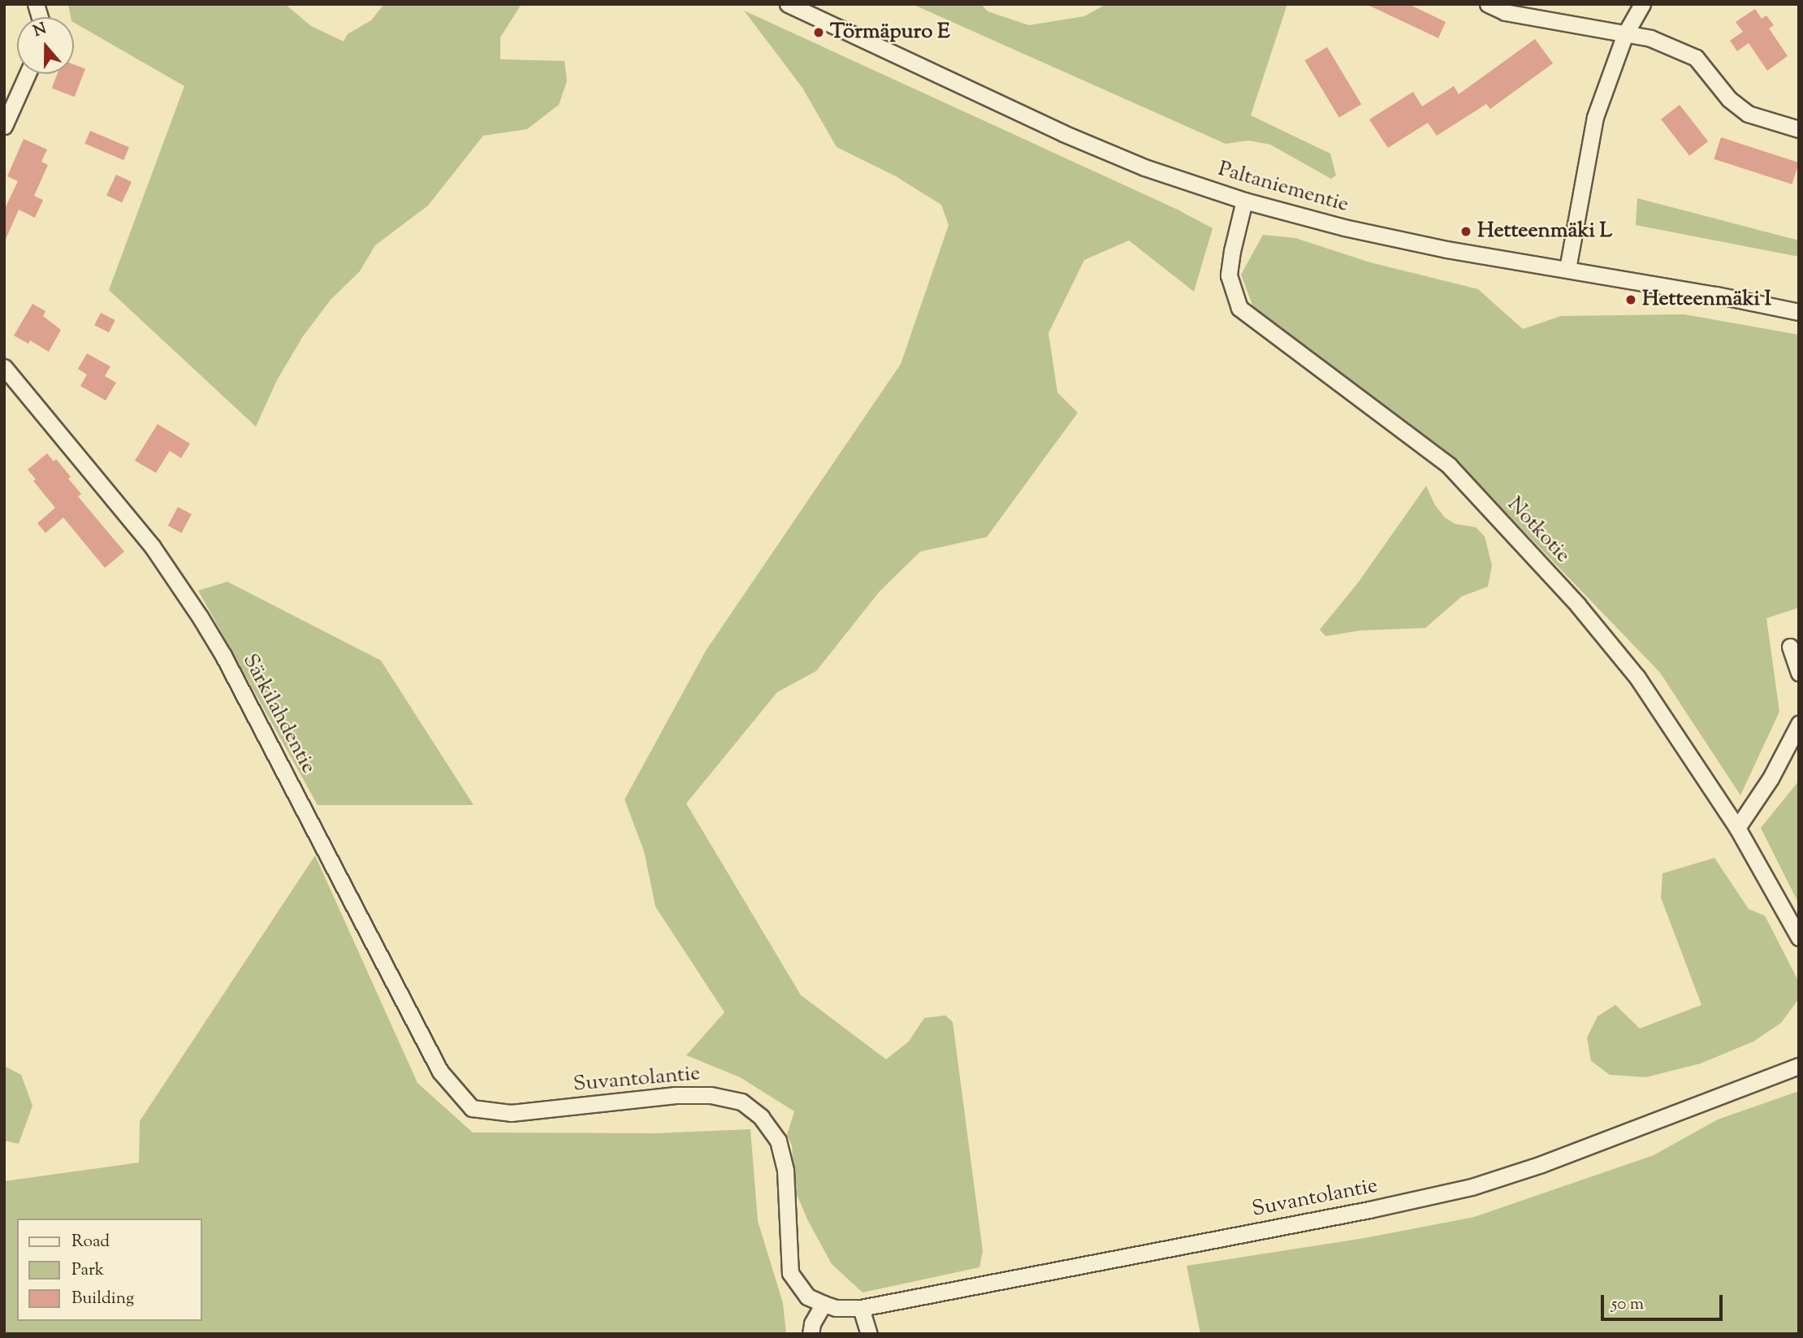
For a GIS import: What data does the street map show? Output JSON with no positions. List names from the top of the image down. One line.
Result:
{"streets":{"street":["Paltaniementie","Notkotie","Särkilahdentie","Suvantolantie"]},"crossings":[["Paltaniementie","Notkotie"],["Särkilahdentie","Suvantolantie"]],"places":["Törmäpuro E","Hetteenmäki L","Hetteenmäki I"],"legend":["Road","Park","Building"],"scale_bar":"50 m","north":"top"}
